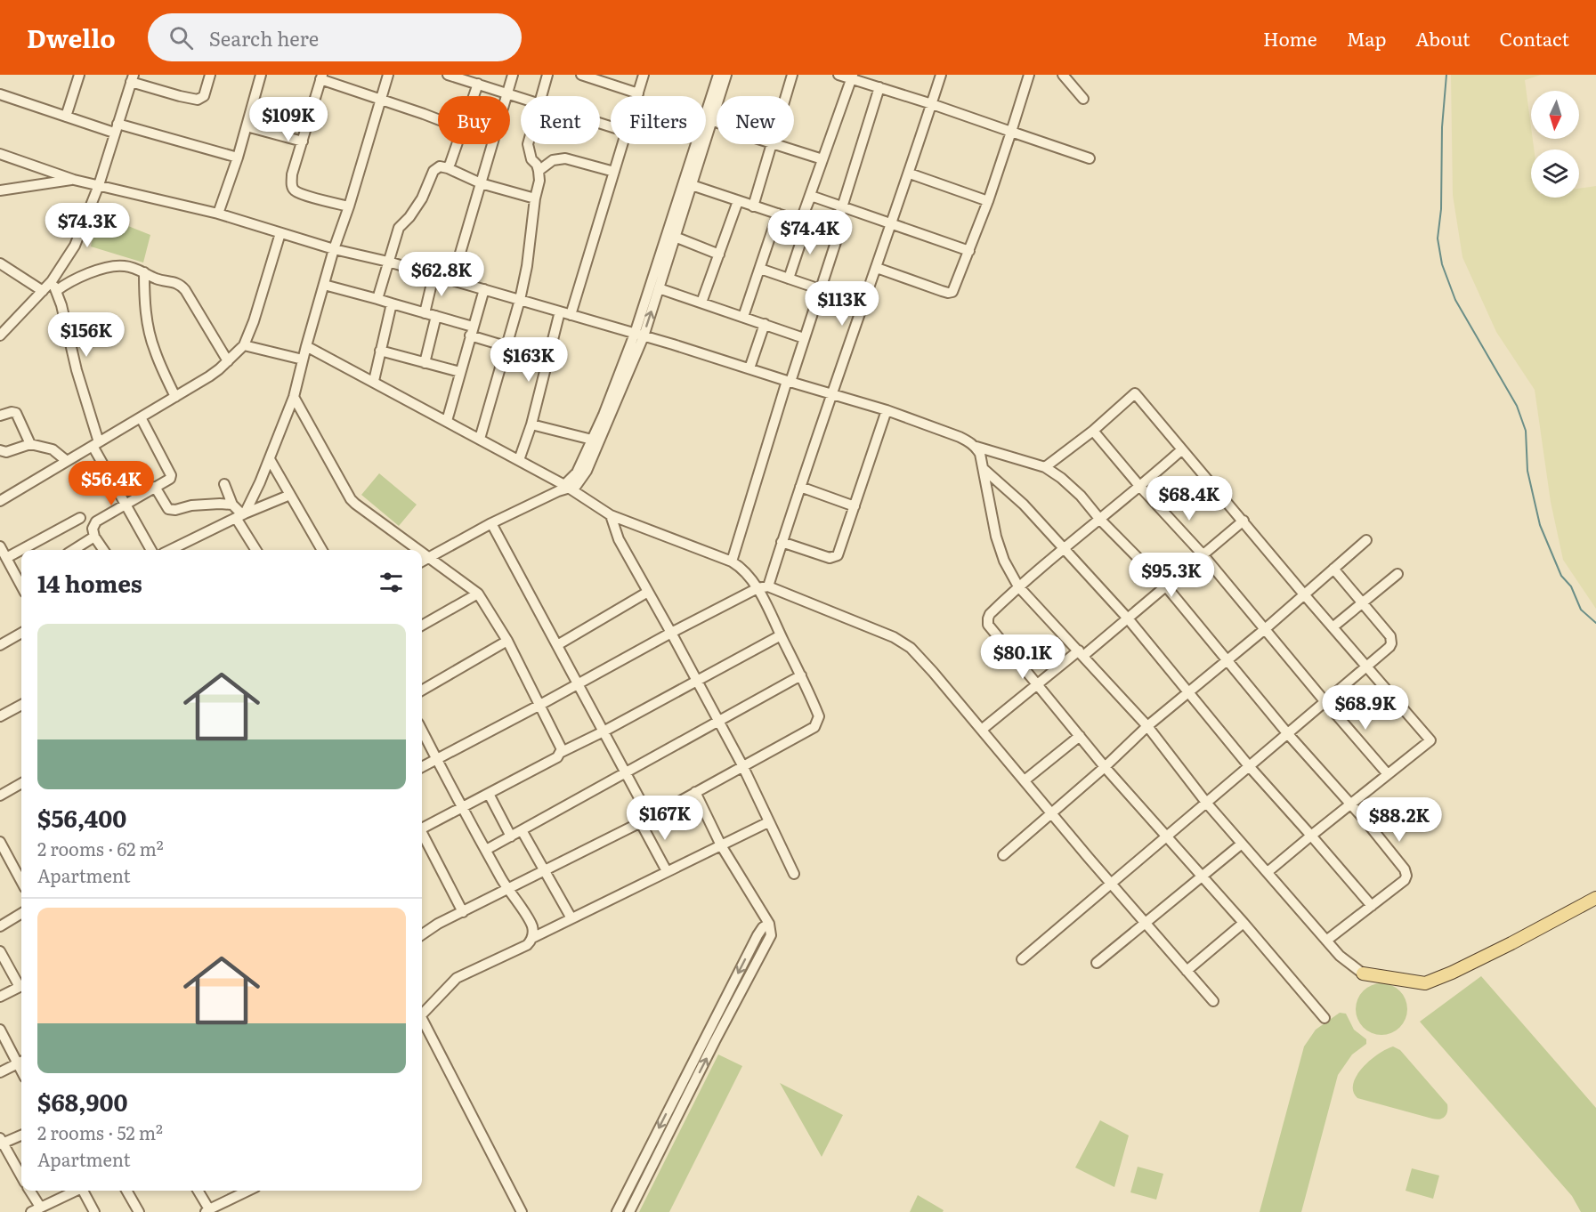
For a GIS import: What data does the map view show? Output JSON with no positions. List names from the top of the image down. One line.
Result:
{"north":"bottom","page":{"header":"Dwello","search":"Search here","nav":["Home","Map","About","Contact"],"chip":["Buy","Rent","Filters","New"],"price":["$109K","$74.3K","$74.4K","$62.8K","$113K","$156K","$163K","$56.4K","$68.4K","$95.3K","$80.1K","$68.9K","$167K","$88.2K"],"heading":"14 homes","list":[{"name":"$56,400","note":"2 rooms · 62 m² · Apartment"},{"name":"$68,900","note":"2 rooms · 52 m² · Apartment"}]}}
